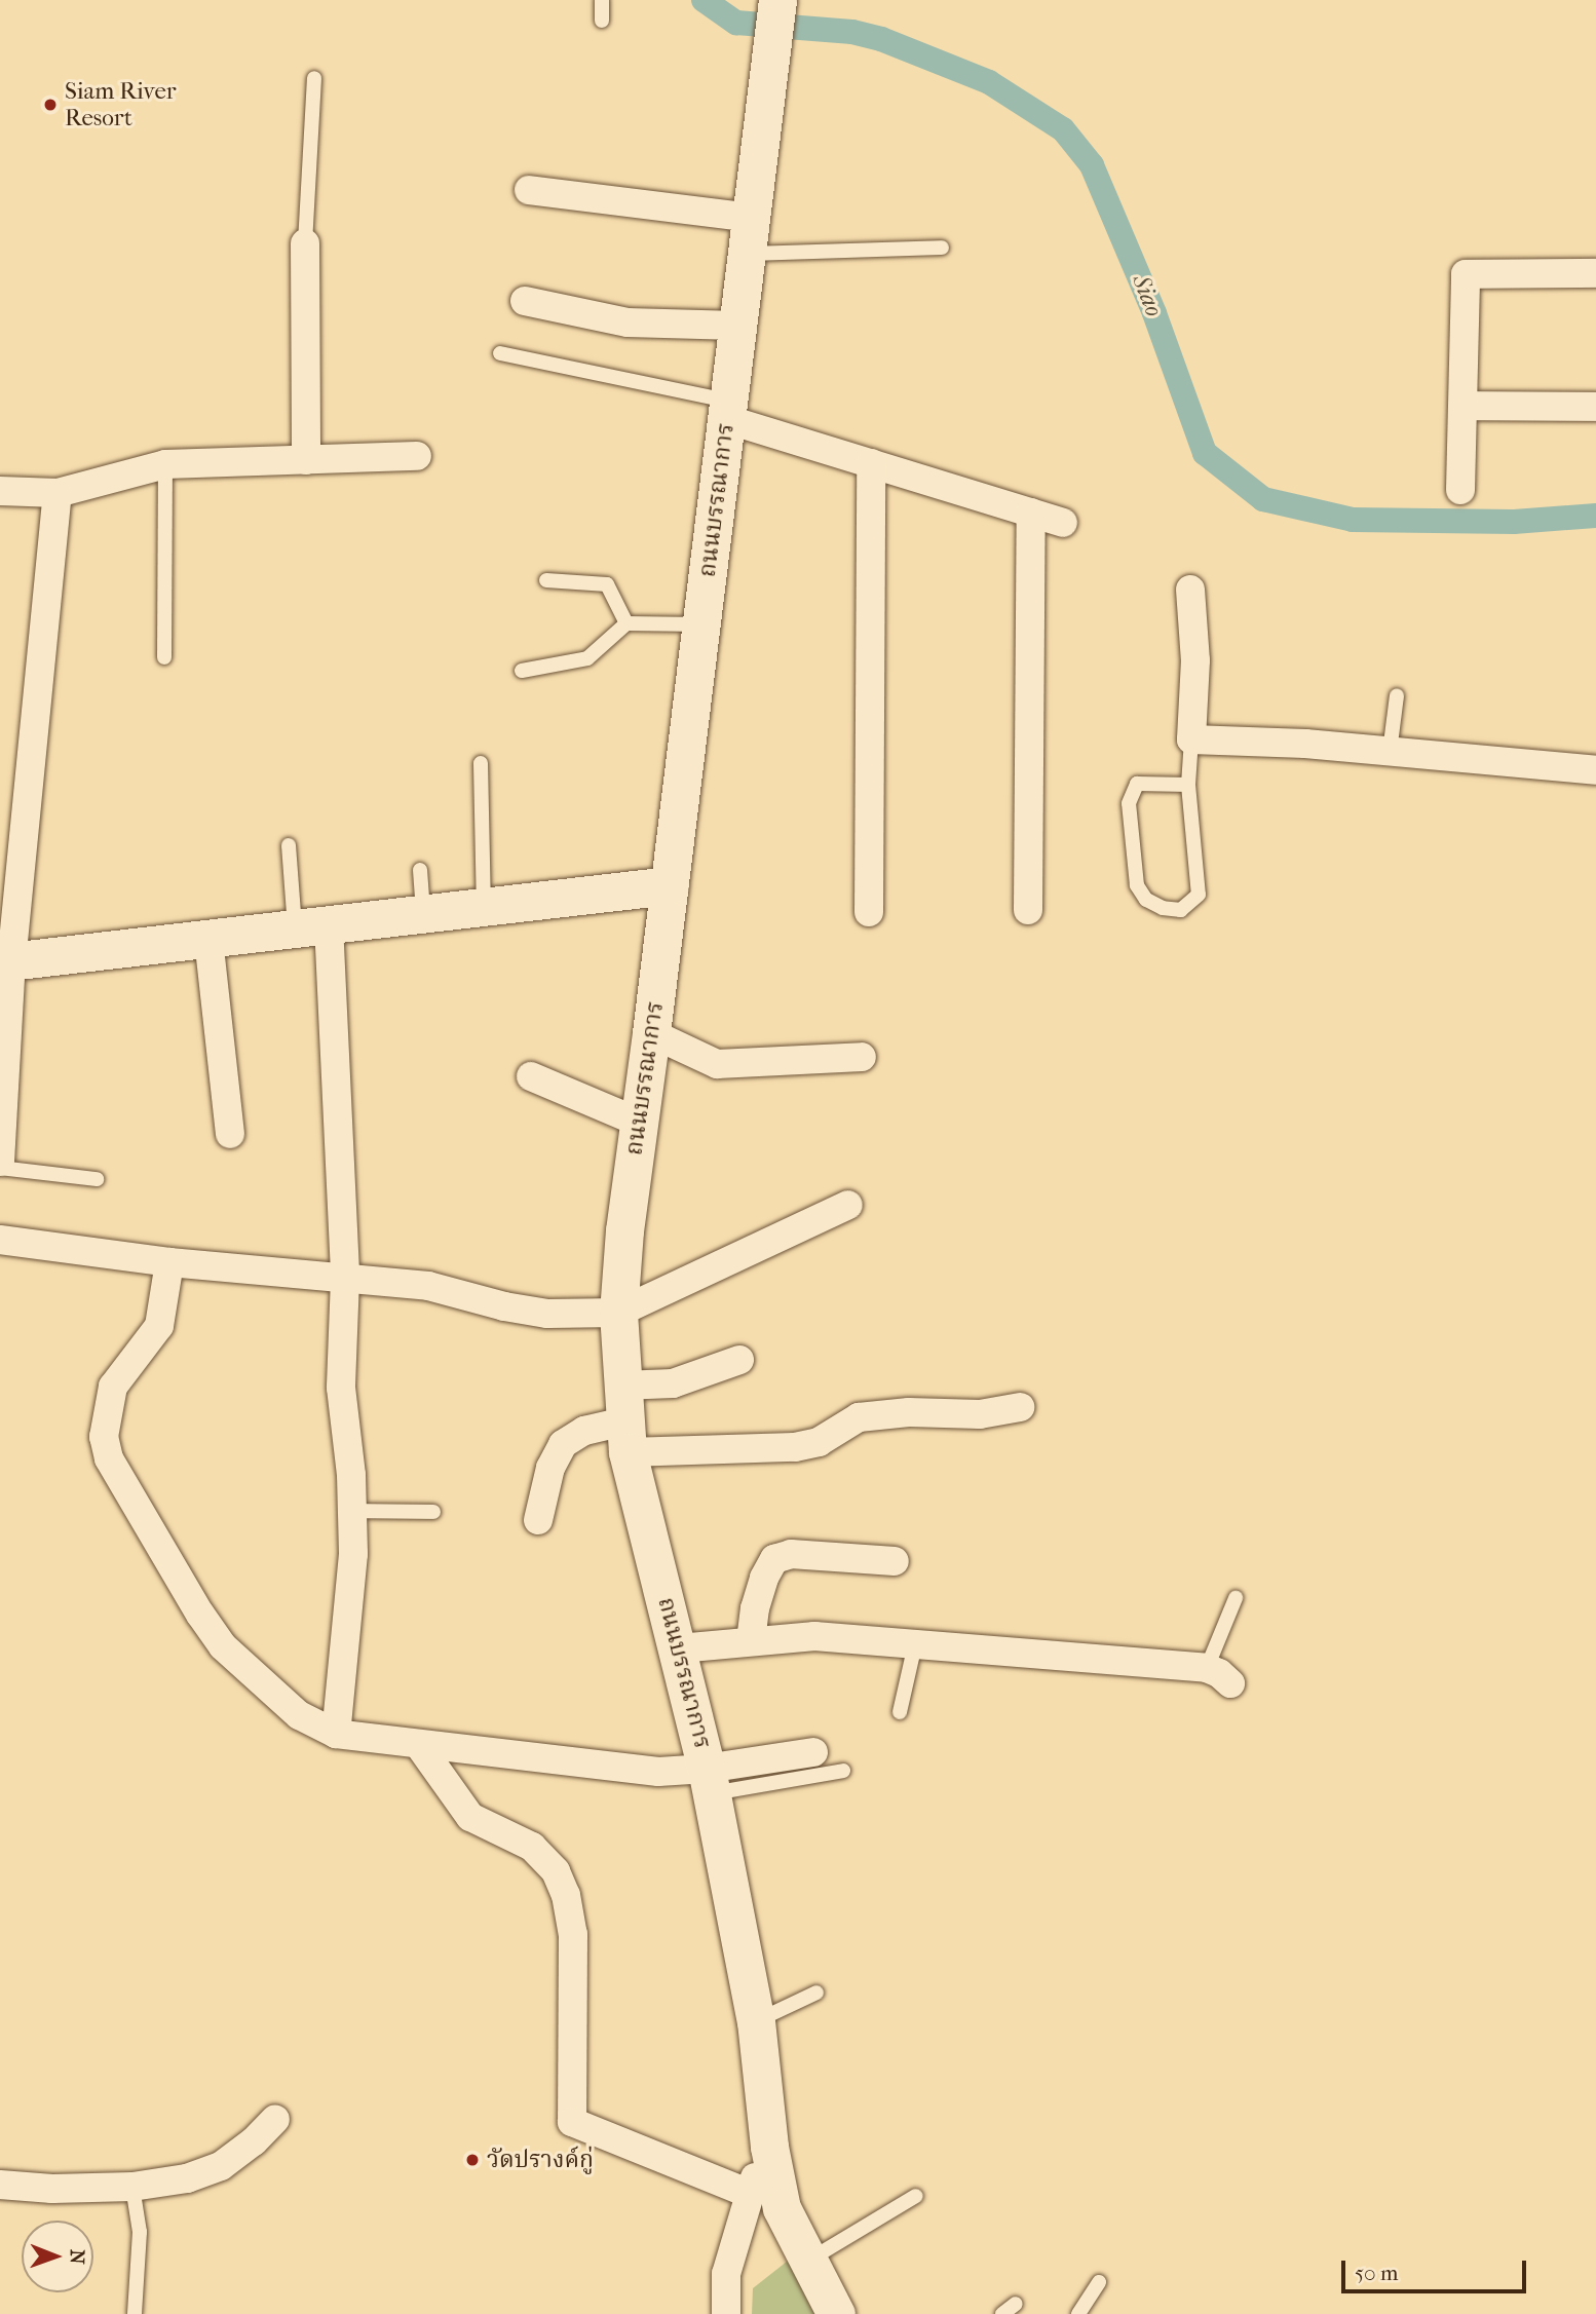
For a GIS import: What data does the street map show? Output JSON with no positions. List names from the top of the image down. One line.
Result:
{"streets":{"street":["ถนนบรรณาการ"]},"water":["Siao"],"places":["Siam River Resort","วัดปรางค์กู่"],"scale_bar":"50 m","north":"right"}
